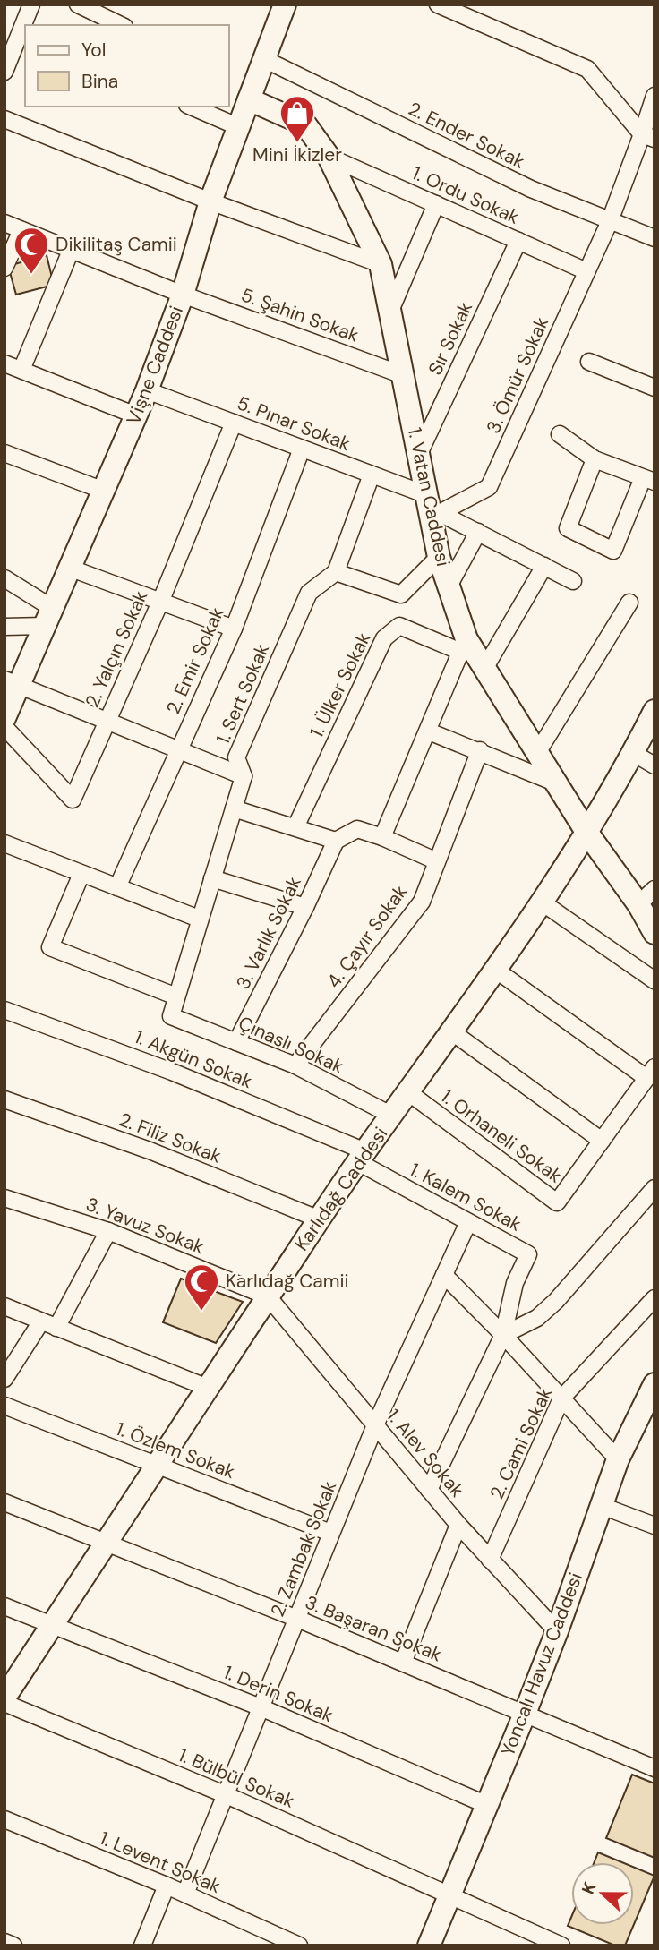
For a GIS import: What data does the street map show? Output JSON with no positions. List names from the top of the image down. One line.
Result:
{"streets":{"main road":["Vişne Caddesi","1. Vatan Caddesi","Karlıdağ Caddesi","Yoncalı Havuz Caddesi"],"street":["2. Ender Sokak","1. Ordu Sokak","5. Şahin Sokak","Sır Sokak","3. Ömür Sokak","5. Pınar Sokak","2. Yalçın Sokak","2. Emir Sokak","1. Ülker Sokak","1. Sert Sokak","3. Varlık Sokak","4. Çayır Sokak","Çınaslı Sokak","1. Akgün Sokak","1. Orhaneli Sokak","2. Filiz Sokak","1. Kalem Sokak","3. Yavuz Sokak","2. Cami Sokak","1. Özlem Sokak","1. Alev Sokak","2. Zambak Sokak","3. Başaran Sokak","1. Derin Sokak","1. Bülbül Sokak","1. Levent Sokak"]},"crossings":[["2. Ender Sokak","Vişne Caddesi"],["2. Ender Sokak","3. Ömür Sokak"],["1. Ordu Sokak","Sır Sokak"],["1. Ordu Sokak","3. Ömür Sokak"],["1. Ordu Sokak","1. Vatan Caddesi"],["5. Şahin Sokak","Vişne Caddesi"],["5. Şahin Sokak","1. Vatan Caddesi"],["Sır Sokak","1. Vatan Caddesi"],["Vişne Caddesi","5. Pınar Sokak"],["Vişne Caddesi","1. Vatan Caddesi"],["3. Ömür Sokak","5. Pınar Sokak"],["3. Ömür Sokak","1. Vatan Caddesi"],["5. Pınar Sokak","1. Vatan Caddesi"],["5. Pınar Sokak","2. Yalçın Sokak"],["5. Pınar Sokak","2. Emir Sokak"],["1. Vatan Caddesi","1. Ülker Sokak"],["1. Vatan Caddesi","Karlıdağ Caddesi"],["1. Sert Sokak","Çınaslı Sokak"],["3. Varlık Sokak","Çınaslı Sokak"],["4. Çayır Sokak","Çınaslı Sokak"],["Çınaslı Sokak","Karlıdağ Caddesi"],["1. Akgün Sokak","Karlıdağ Caddesi"],["1. Akgün Sokak","1. Kalem Sokak"],["1. Orhaneli Sokak","Karlıdağ Caddesi"],["2. Filiz Sokak","Karlıdağ Caddesi"],["Karlıdağ Caddesi","1. Kalem Sokak"],["Karlıdağ Caddesi","3. Yavuz Sokak"],["Karlıdağ Caddesi","1. Özlem Sokak"],["Karlıdağ Caddesi","1. Alev Sokak"],["Karlıdağ Caddesi","3. Başaran Sokak"],["Karlıdağ Caddesi","1. Derin Sokak"],["1. Kalem Sokak","2. Zambak Sokak"],["3. Yavuz Sokak","1. Alev Sokak"],["2. Cami Sokak","1. Alev Sokak"],["1. Özlem Sokak","2. Zambak Sokak"],["1. Alev Sokak","2. Zambak Sokak"],["1. Alev Sokak","Yoncalı Havuz Caddesi"],["2. Zambak Sokak","3. Başaran Sokak"],["2. Zambak Sokak","1. Derin Sokak"],["2. Zambak Sokak","1. Bülbül Sokak"],["2. Zambak Sokak","1. Levent Sokak"],["3. Başaran Sokak","Yoncalı Havuz Caddesi"],["Yoncalı Havuz Caddesi","1. Derin Sokak"],["Yoncalı Havuz Caddesi","1. Bülbül Sokak"]],"places":{"shop":["Mini İkizler"],"mosque":["Dikilitaş Camii","Karlıdağ Camii"]},"legend":["Yol","Bina"],"north":"left"}
